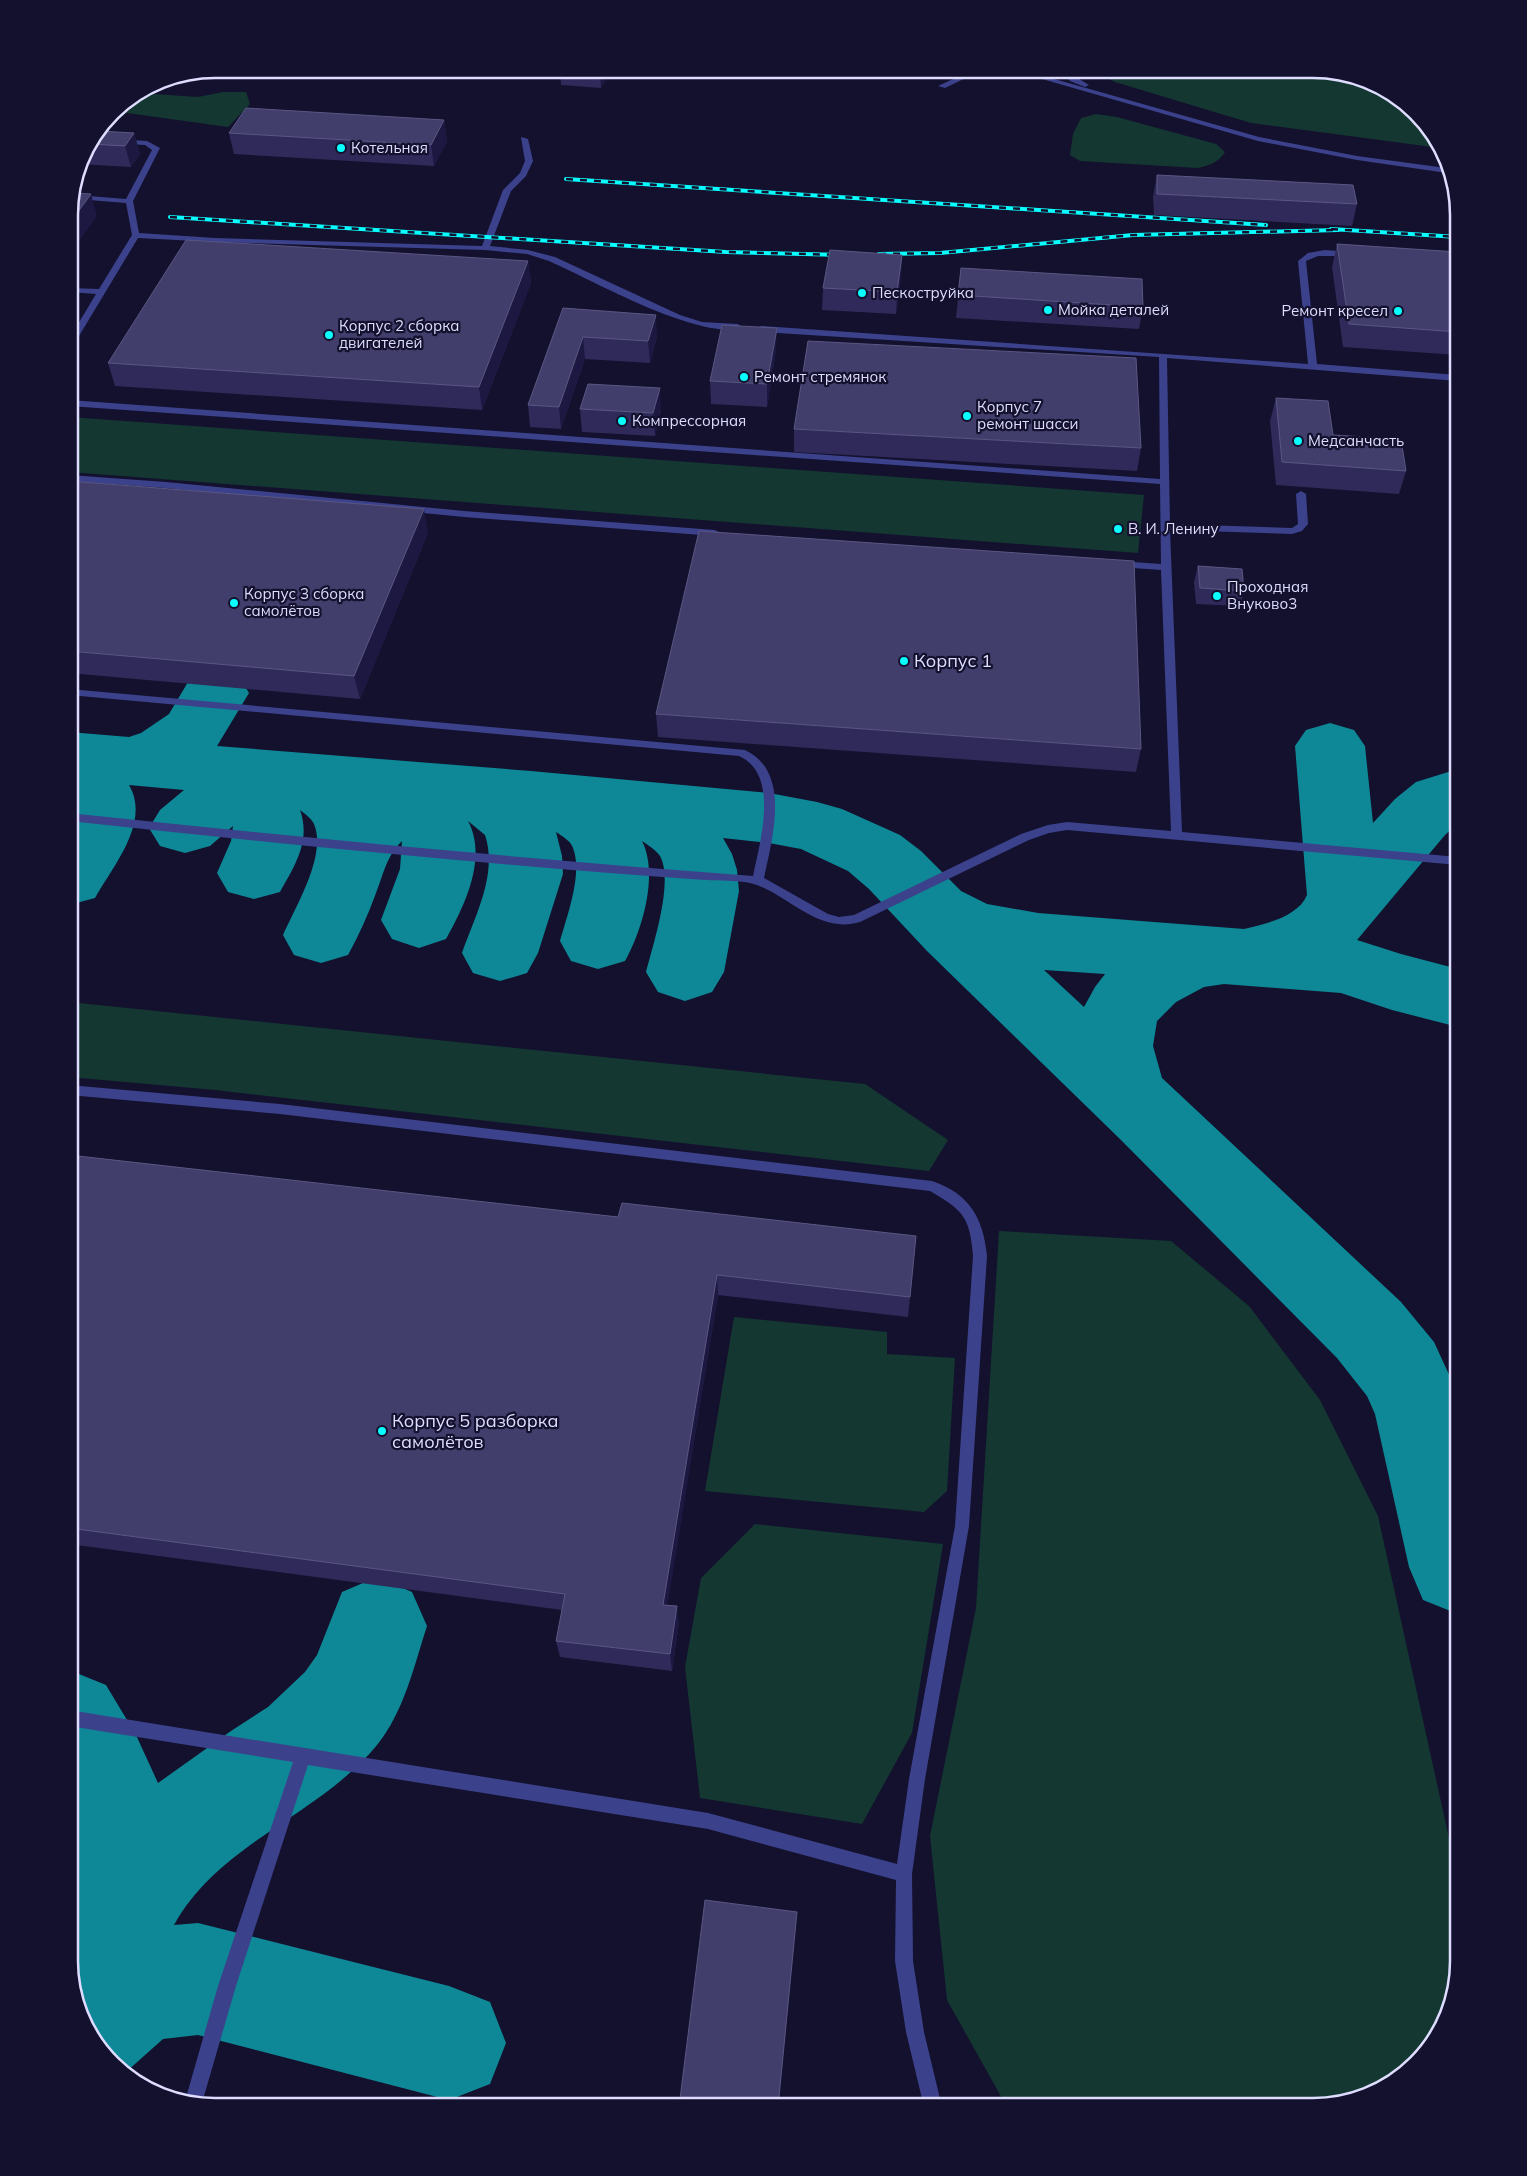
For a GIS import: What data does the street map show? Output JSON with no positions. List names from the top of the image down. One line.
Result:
{"places":["Котельная","Пескоструйка","Мойка деталей","Ремонт кресел","Корпус 2 сборка двигателей","Ремонт стремянок","Корпус 7 ремонт шасси","Компрессорная","Медсанчасть","В. И. Ленину","Проходная Внуково3","Корпус 3 сборка самолётов","Корпус 1","Корпус 5 разборка самолётов"]}
